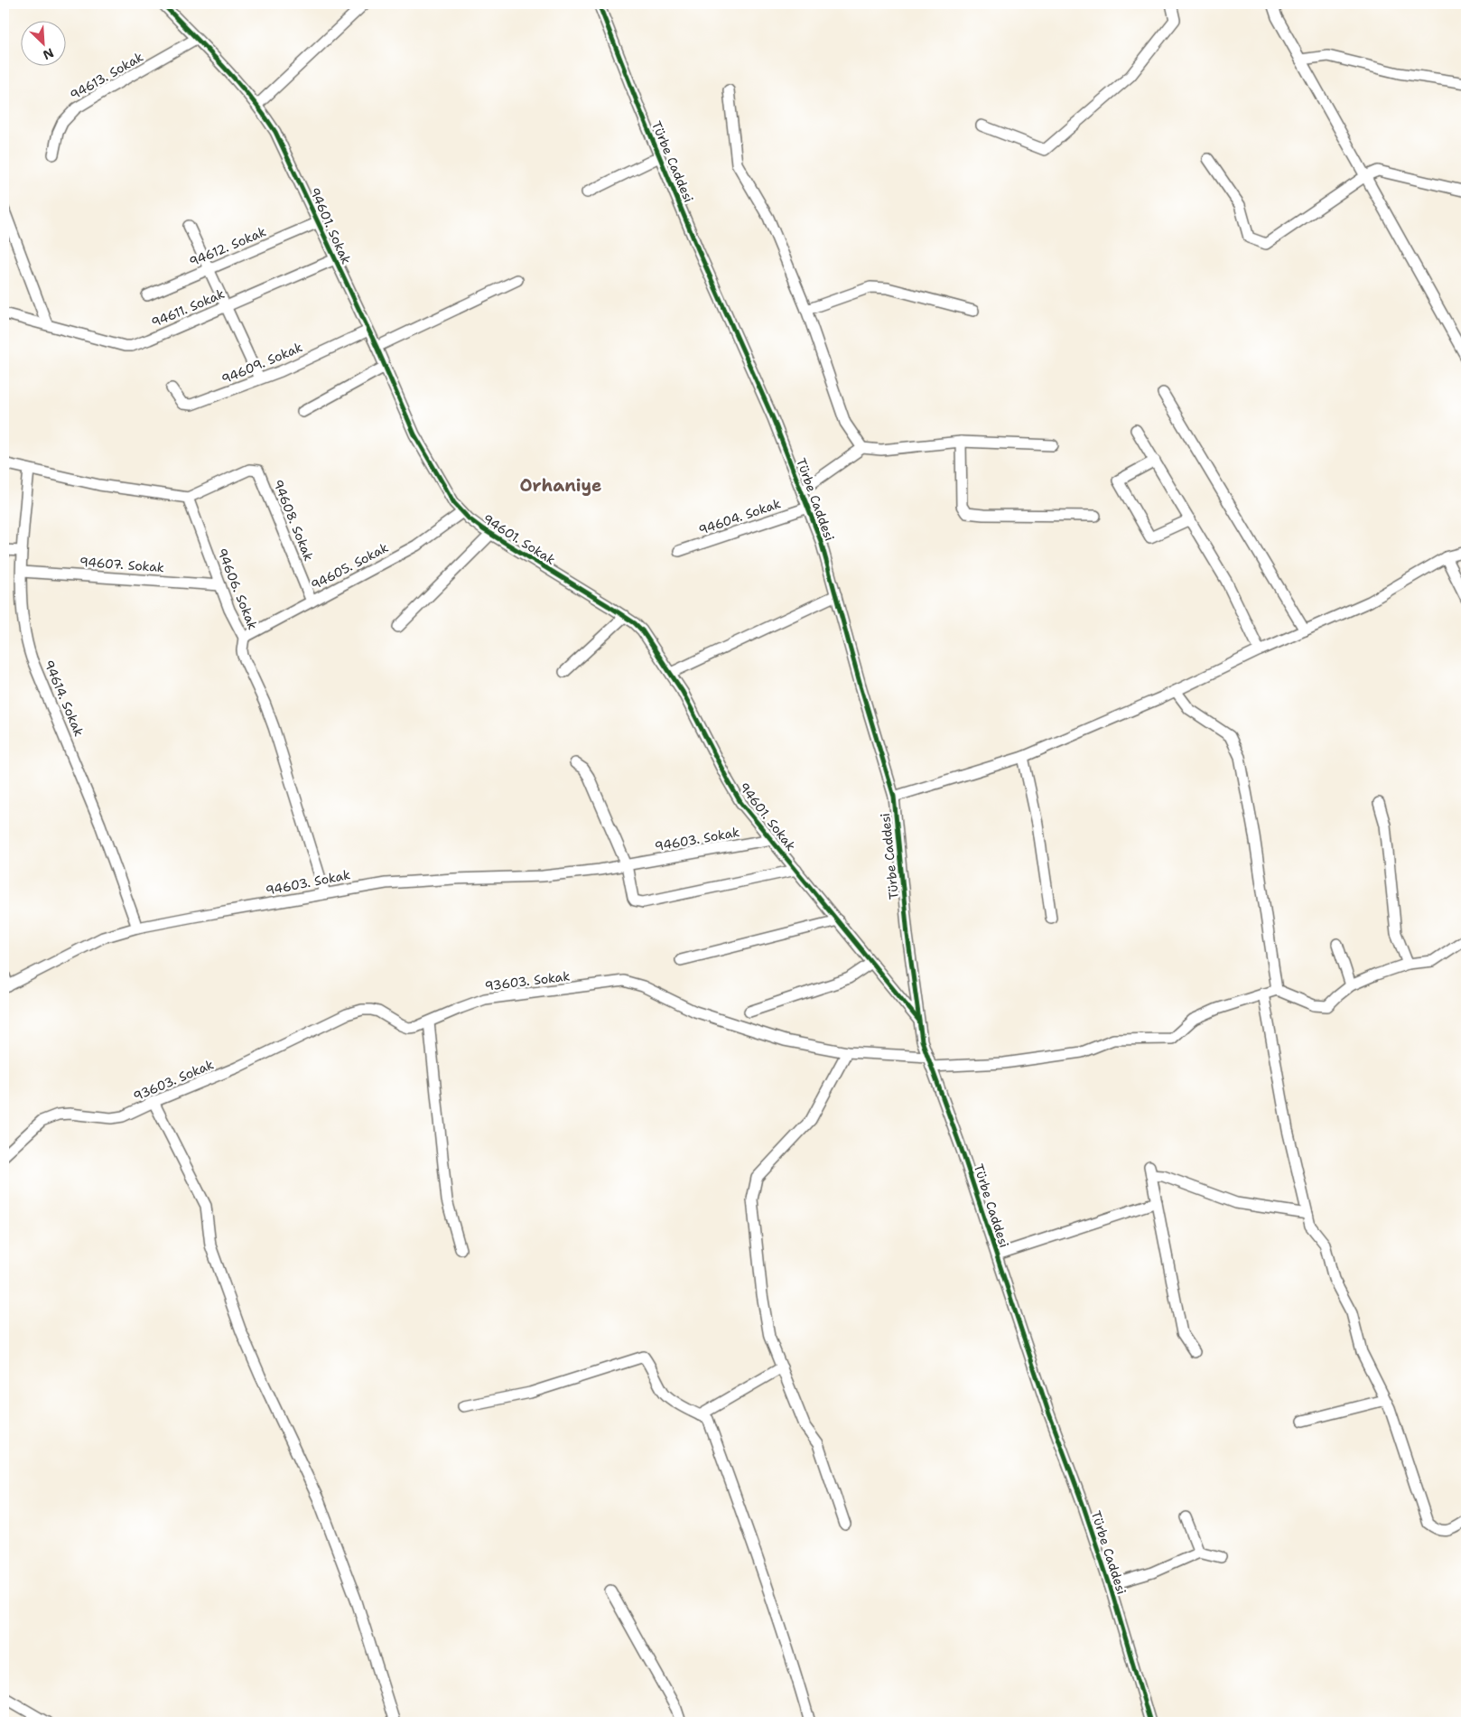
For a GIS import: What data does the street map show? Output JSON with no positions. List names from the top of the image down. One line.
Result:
{"streets":{"street":["94613. Sokak","Türbe Caddesi","94601. Sokak","94612. Sokak","94611. Sokak","94609. Sokak","94604. Sokak","94608. Sokak","94607. Sokak","94605. Sokak","94606. Sokak","94614. Sokak","94603. Sokak","93603. Sokak"]},"crossings":[["94613. Sokak","94601. Sokak"],["Türbe Caddesi","94601. Sokak"],["Türbe Caddesi","94604. Sokak"],["Türbe Caddesi","93603. Sokak"],["94601. Sokak","94612. Sokak"],["94601. Sokak","94611. Sokak"],["94601. Sokak","94609. Sokak"],["94601. Sokak","94605. Sokak"],["94601. Sokak","94603. Sokak"],["94608. Sokak","94605. Sokak"],["94608. Sokak","94606. Sokak"],["94607. Sokak","94606. Sokak"],["94607. Sokak","94614. Sokak"],["94605. Sokak","94606. Sokak"],["94606. Sokak","94603. Sokak"],["94614. Sokak","94603. Sokak"]],"districts":["Orhaniye"],"north":"bottom right"}
